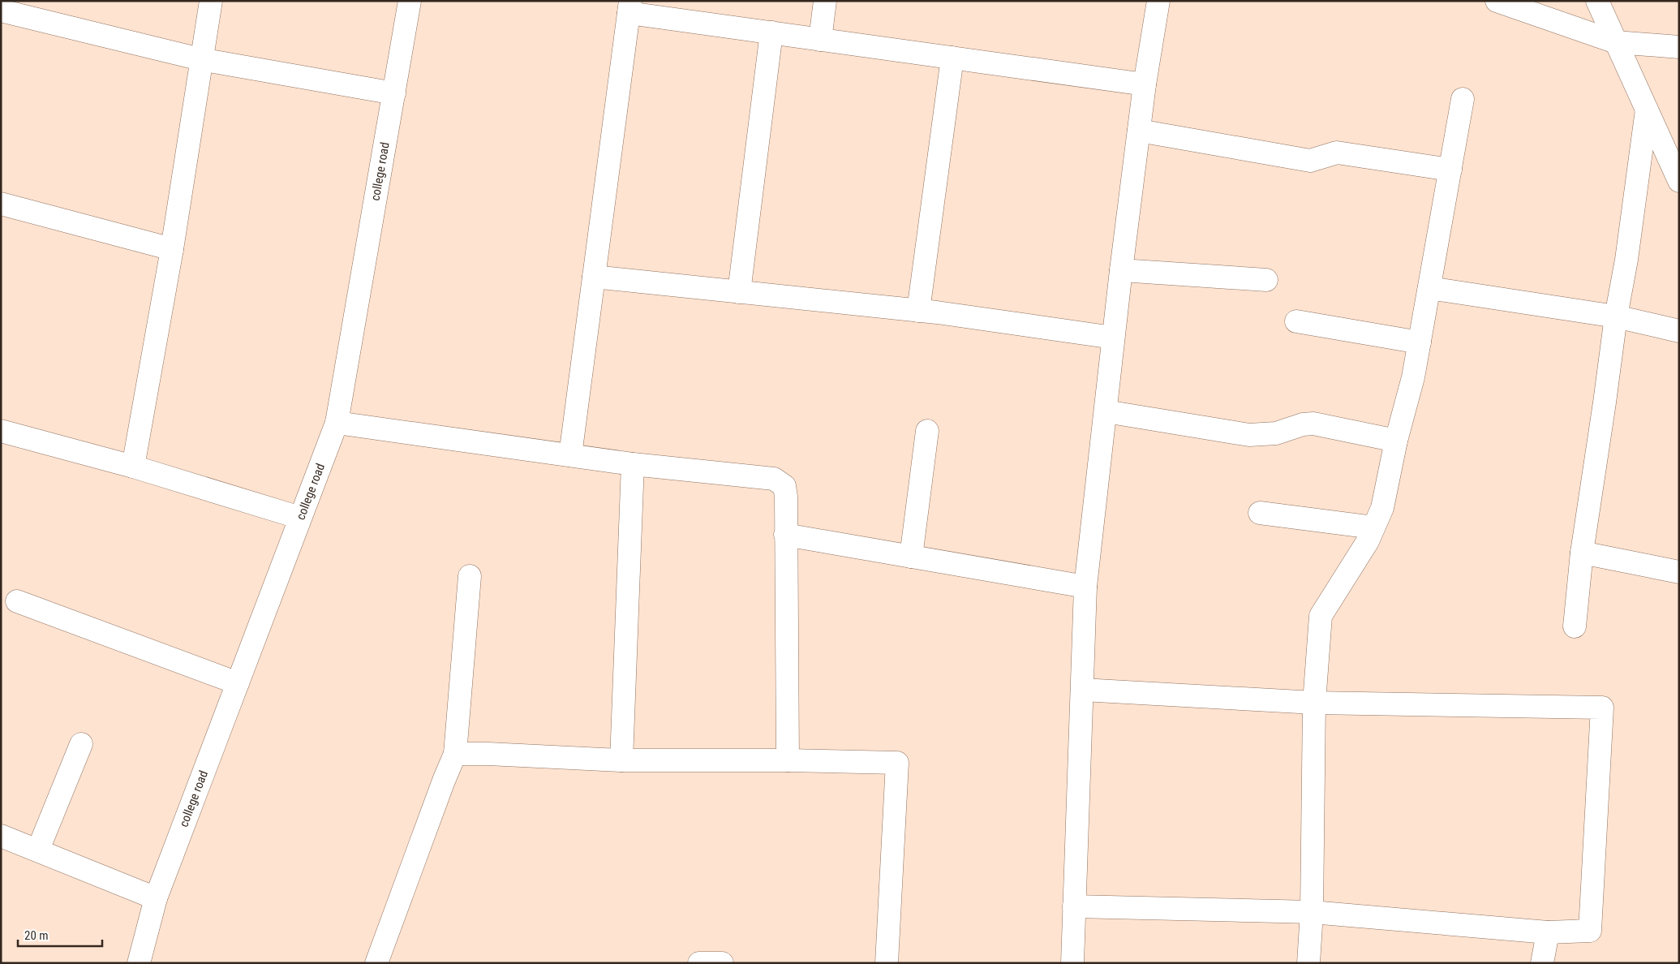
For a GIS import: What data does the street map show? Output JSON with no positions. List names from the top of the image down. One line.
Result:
{"streets":{"street":["college road"]},"scale_bar":"20 m"}
